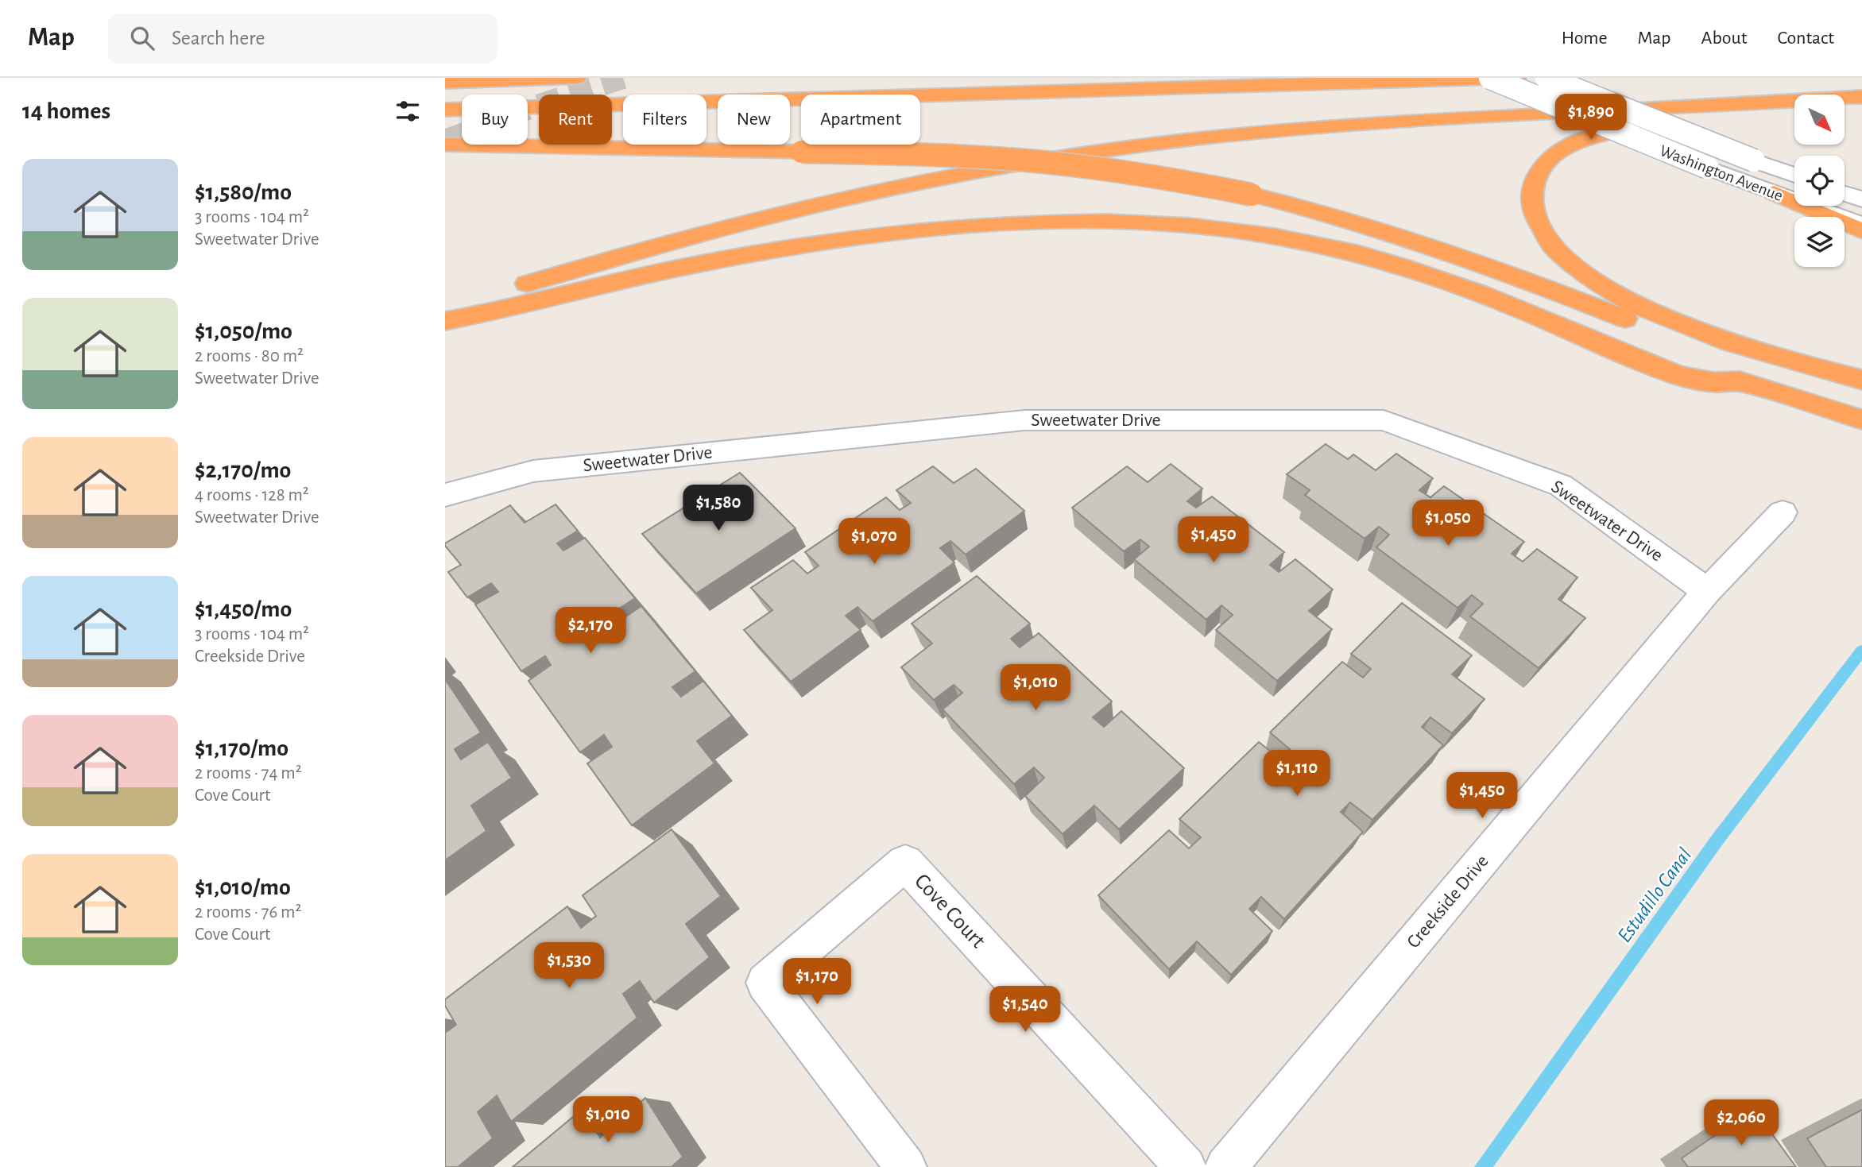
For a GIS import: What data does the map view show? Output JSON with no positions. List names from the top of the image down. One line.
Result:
{"streets":{"street":["Washington Avenue","Sweetwater Drive","Creekside Drive","Cove Court"]},"crossings":[["Sweetwater Drive","Creekside Drive"]],"water":["Estudillo Canal"],"north":"bottom right","page":{"header":"Map","search":"Search here","nav":["Home","Map","About","Contact"],"heading":"14 homes","price":["$1,890","$1,580","$1,050","$1,450","$1,070","$2,170","$1,010","$1,110","$1,450","$1,530","$1,170","$1,540","$1,010","$2,060"],"chip":["Buy","Rent","Filters","New","Apartment"],"list":[{"name":"$1,580/mo","note":"3 rooms · 104 m² · Sweetwater Drive"},{"name":"$1,050/mo","note":"2 rooms · 80 m² · Sweetwater Drive"},{"name":"$2,170/mo","note":"4 rooms · 128 m² · Sweetwater Drive"},{"name":"$1,450/mo","note":"3 rooms · 104 m² · Creekside Drive"},{"name":"$1,170/mo","note":"2 rooms · 74 m² · Cove Court"},{"name":"$1,010/mo","note":"2 rooms · 76 m² · Cove Court"}]}}
